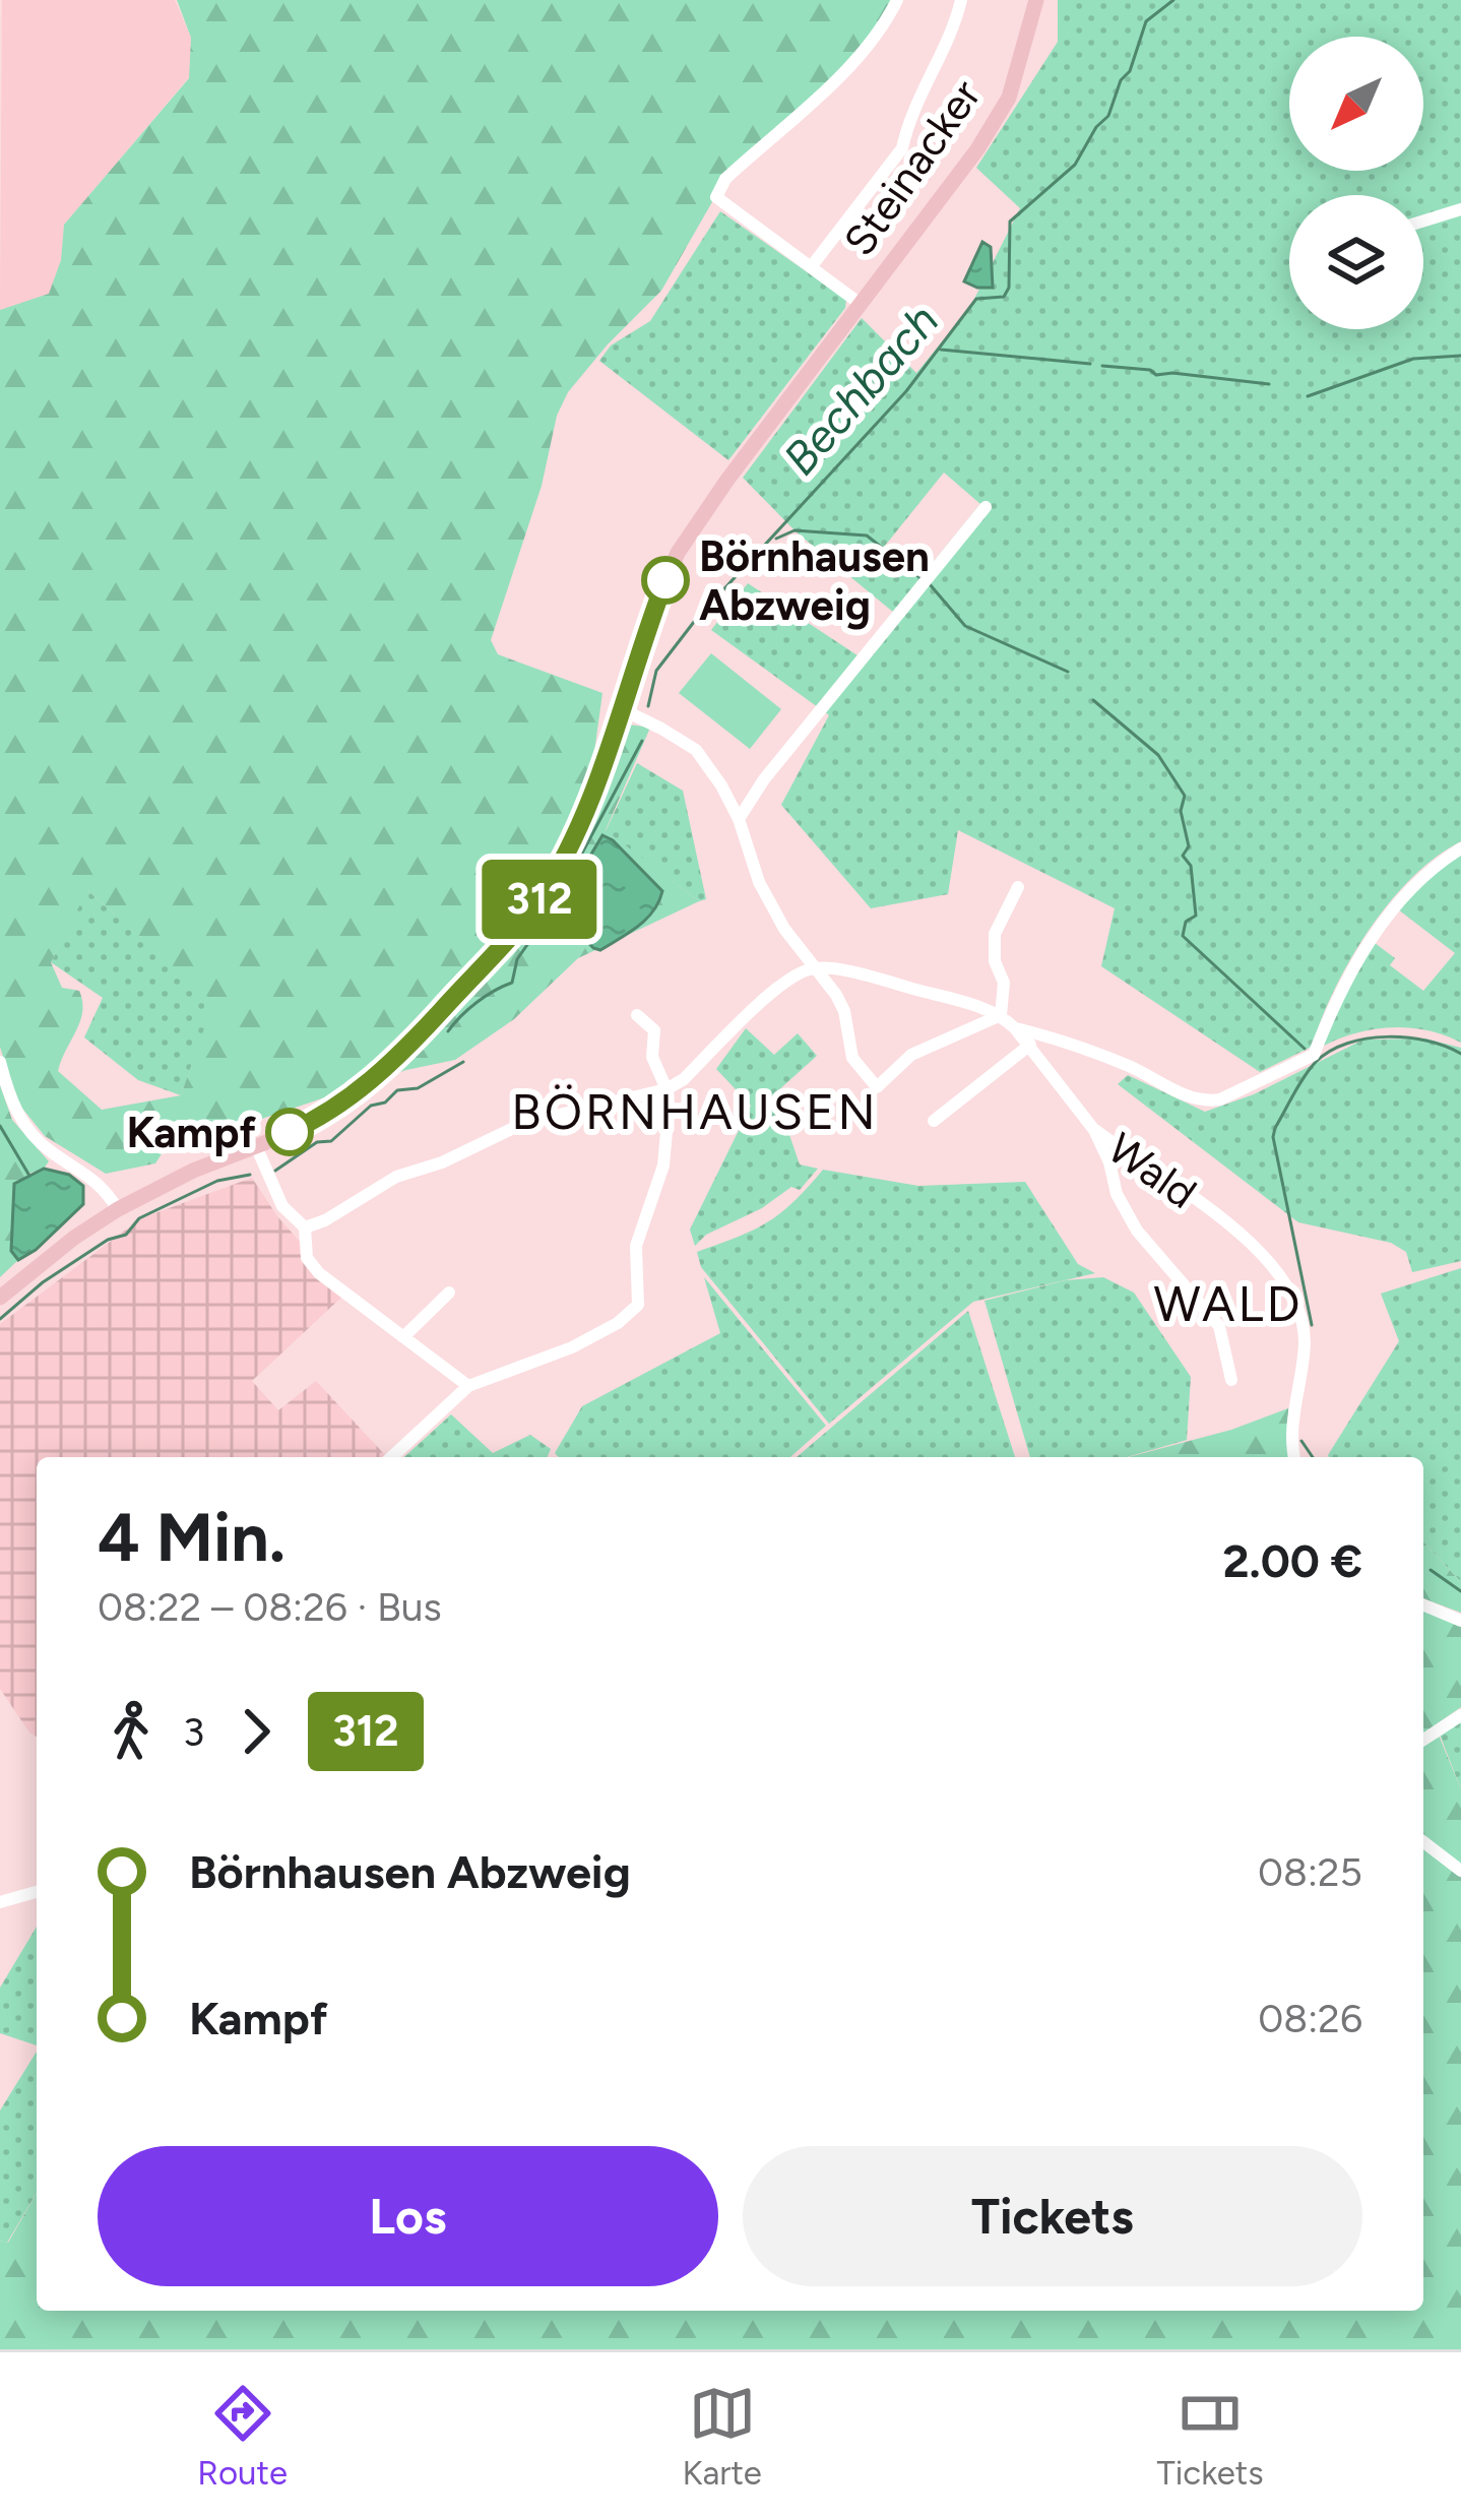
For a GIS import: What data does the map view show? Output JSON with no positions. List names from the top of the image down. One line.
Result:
{"streets":{"main road":["Steinacker"],"street":["Wald"]},"districts":["BÖRNHAUSEN","WALD"],"water":["Bechbach"],"places":["Börnhausen Abzweig","Kampf"],"lines":["bus line 312"],"north":"bottom left","page":{"on_map":"312","heading":["4 Min.","08:22 – 08:26 · Bus","2.00 €"],"legs":["3","312"],"list":[{"name":"Börnhausen Abzweig","value":"08:25"},{"name":"Kampf","value":"08:26"}],"buttons":["Los","Tickets"],"tabs":["Route","Karte","Tickets"]}}
